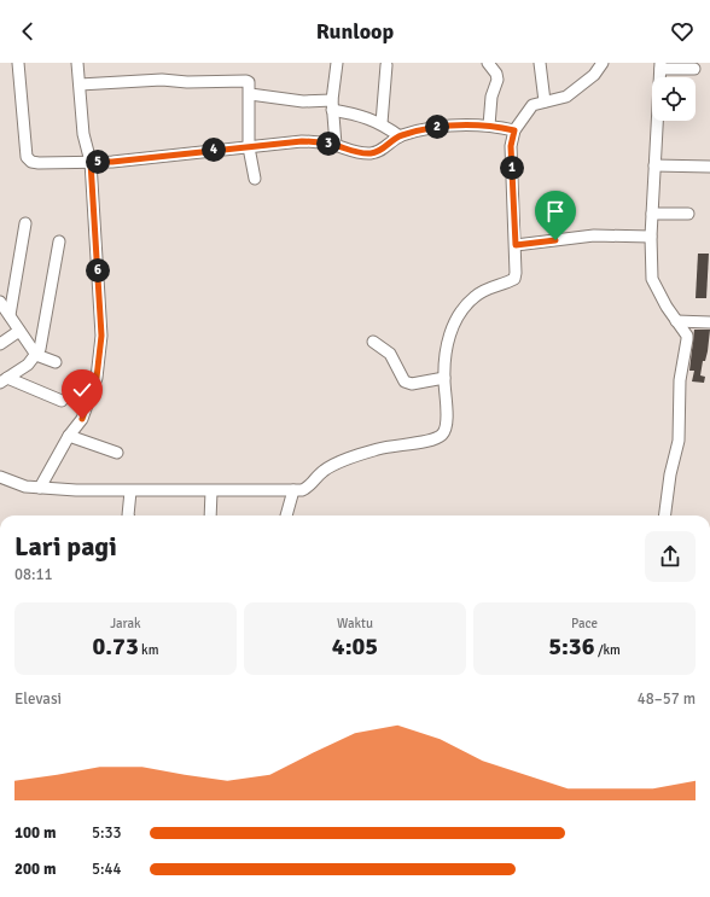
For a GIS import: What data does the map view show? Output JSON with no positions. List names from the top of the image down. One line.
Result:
{"page":{"header":"Runloop","pins":["2","3","4","5","1","6"],"heading":["Lari pagi","08:11"],"stats":[["Jarak","0.73 km"],["Waktu","4:05"],["Pace","5:36 /km"]],"chart":["Elevasi","48–57 m"],"list":[{"name":"100 m","note":"5:33"},{"name":"200 m","note":"5:44"}]}}
